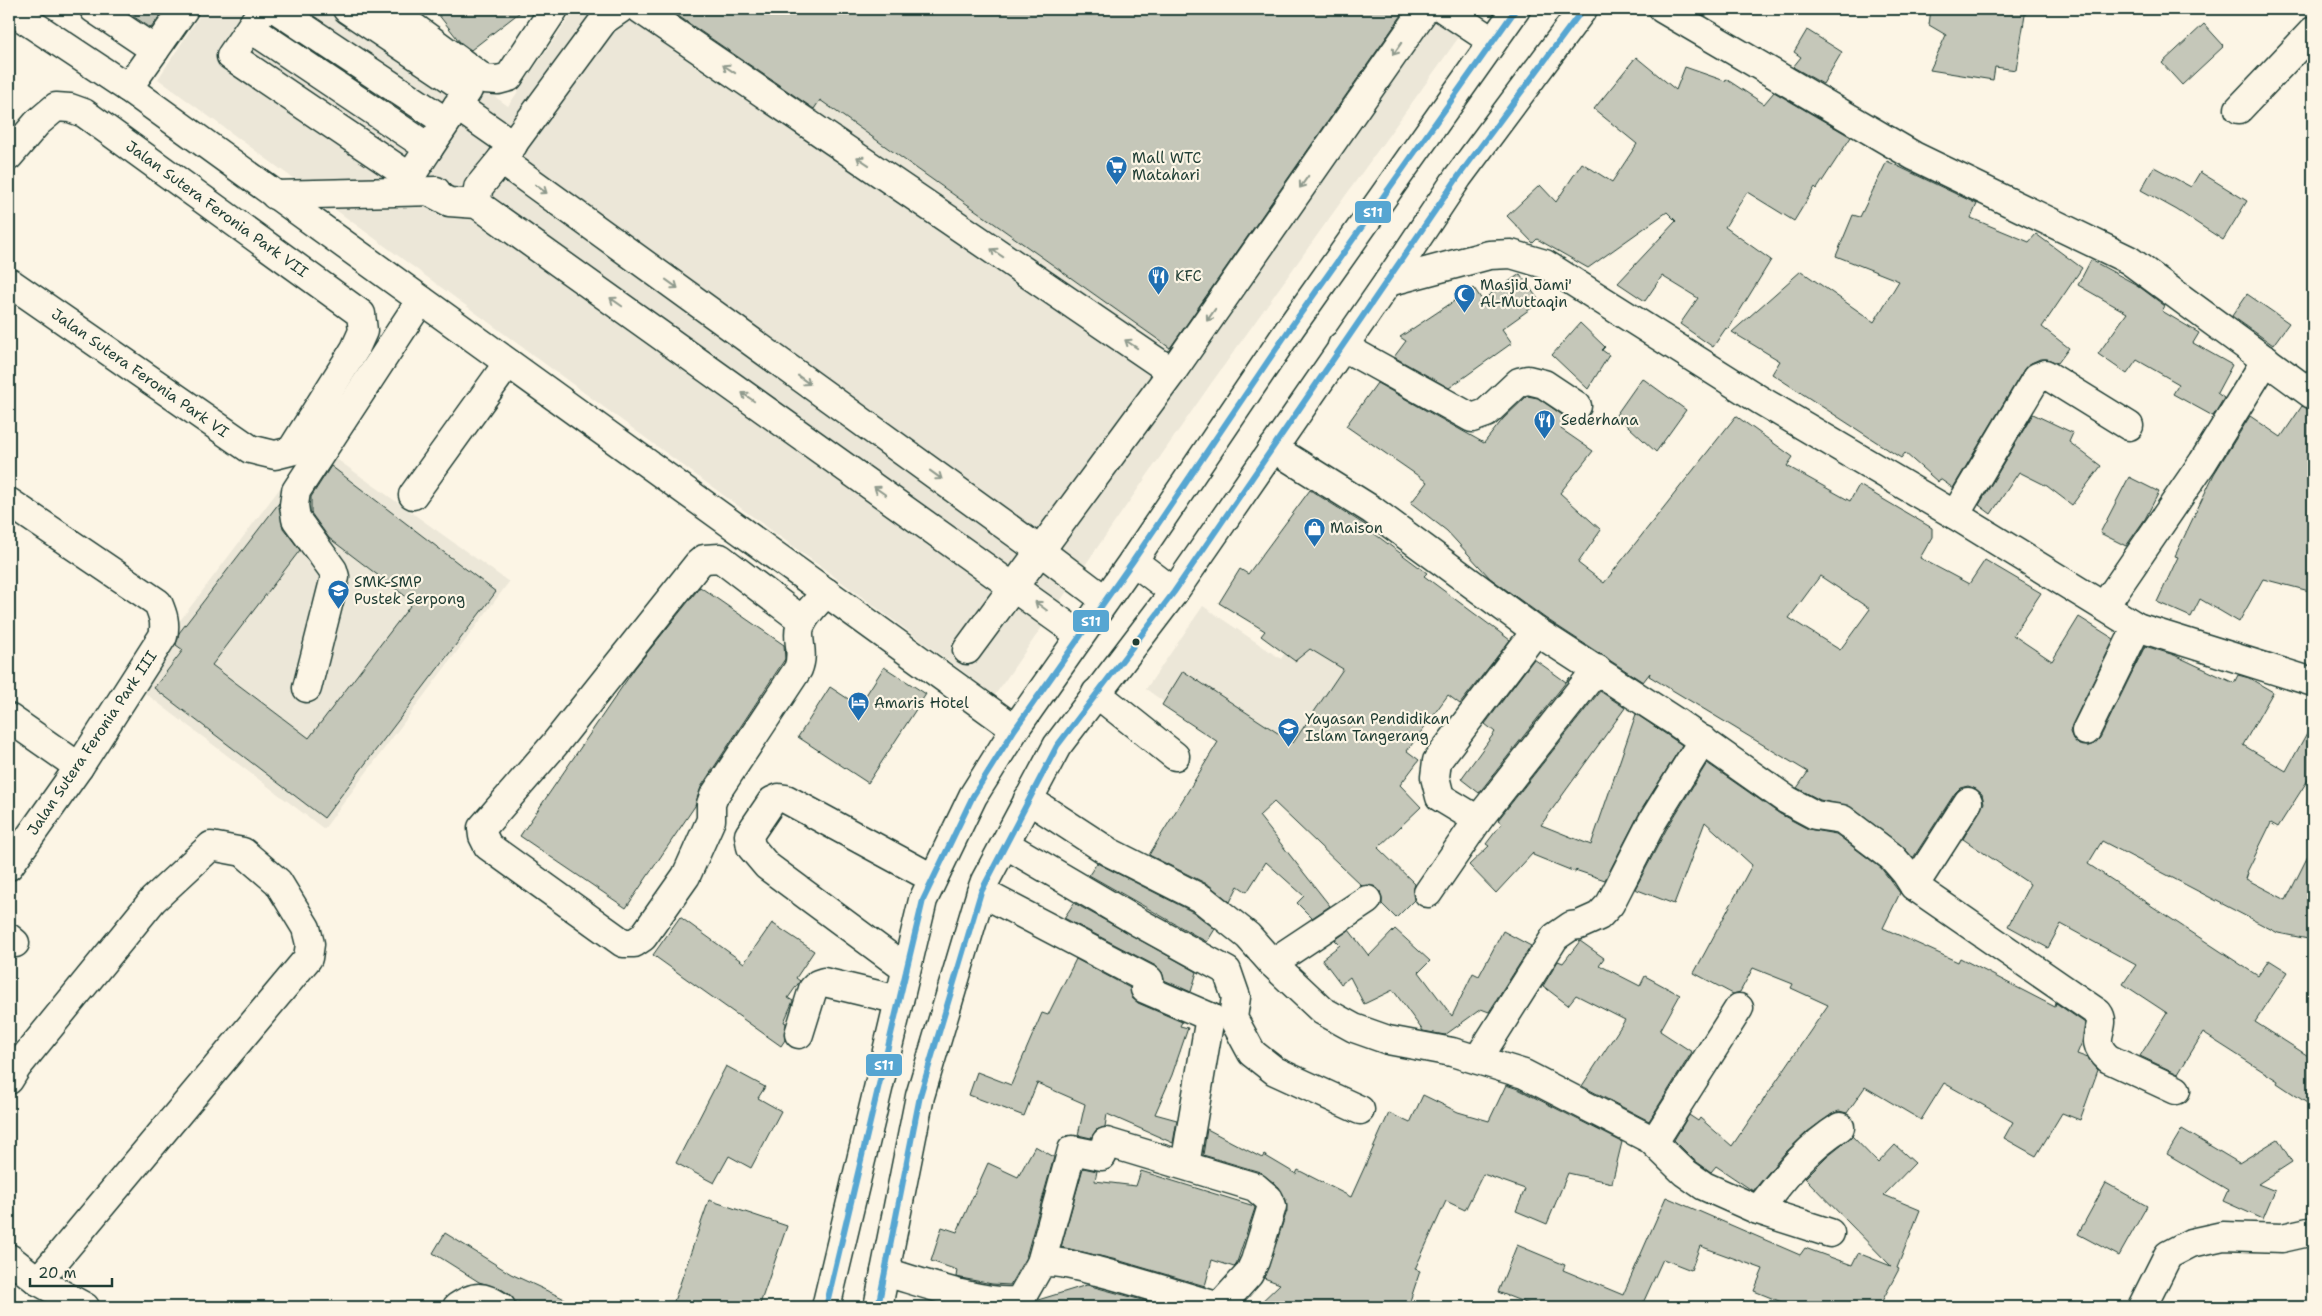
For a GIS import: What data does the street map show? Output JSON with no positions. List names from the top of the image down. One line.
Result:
{"streets":{"street":["Jalan Sutera Feronia Park VII","Jalan Sutera Feronia Park VI","Jalan Sutera Feronia Park III"]},"crossings":[["Jalan Sutera Feronia Park VII","Jalan Sutera Feronia Park VI"]],"places":{"supermarket":["Mall WTC Matahari"],"restaurant":["KFC","Sederhana"],"mosque":["Masjid Jami' Al-Muttaqin"],"shop":["Maison"],"school or university":["SMK-SMP Pustek Serpong","Yayasan Pendidikan Islam Tangerang"],"hotel":["Amaris Hotel"]},"lines":["transit line S11"],"scale_bar":"20 m"}
